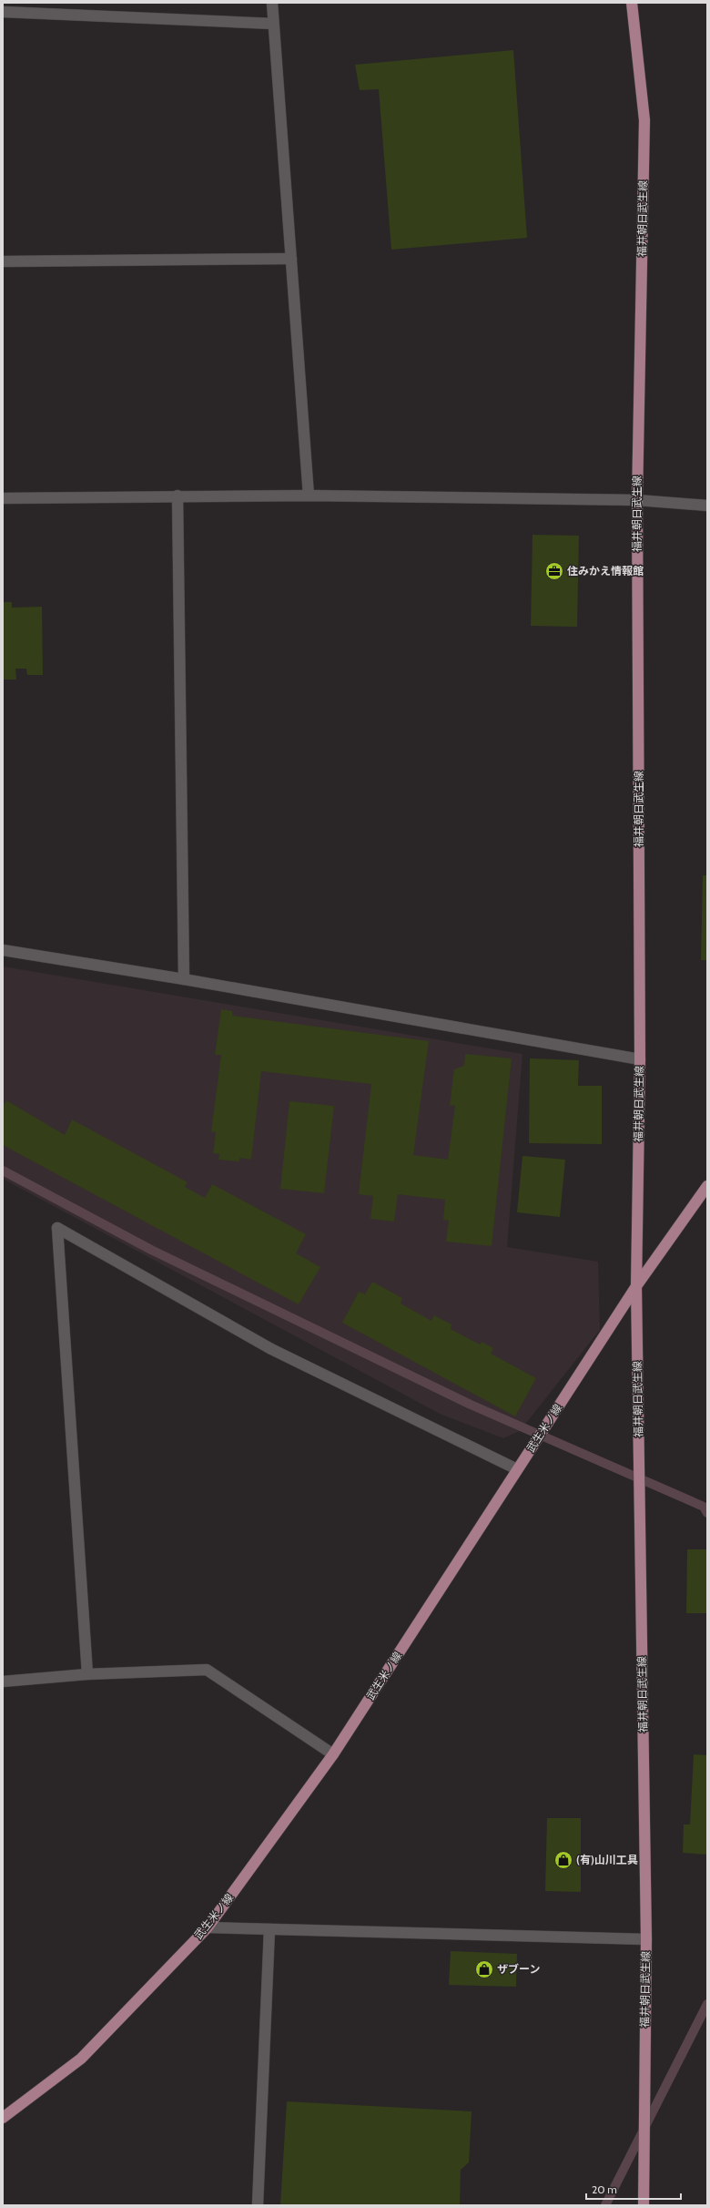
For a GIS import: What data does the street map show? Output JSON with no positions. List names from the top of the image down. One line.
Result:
{"streets":{"main road":["福井朝日武生線","武生米ノ線"]},"crossings":[["福井朝日武生線","武生米ノ線"]],"places":{"office":["住みかえ情報館"],"shop":["(有)山川工具","ザブーン"]},"scale_bar":"20 m"}
